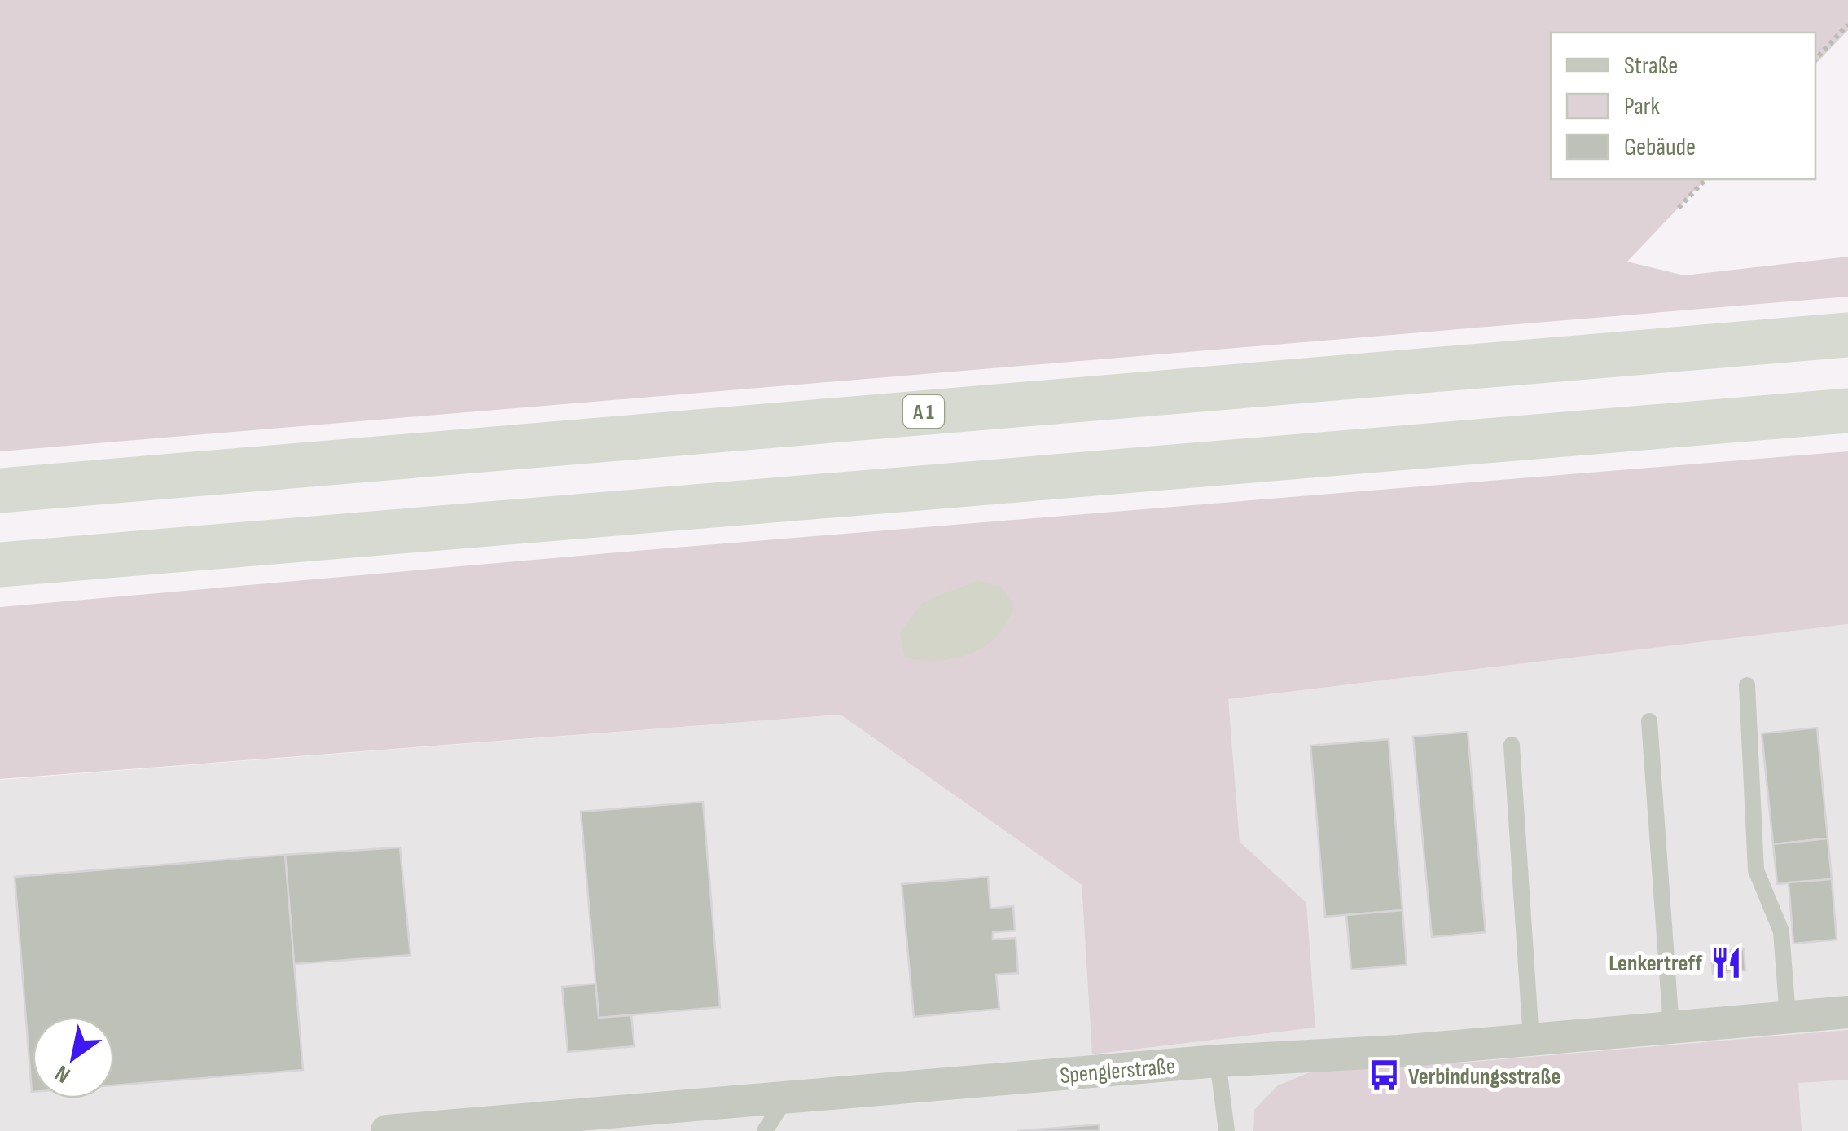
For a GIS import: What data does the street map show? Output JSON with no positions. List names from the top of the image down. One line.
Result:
{"streets":{"highway":["A 1"],"street":["Spenglerstraße"]},"places":{"restaurant":["Lenkertreff"],"bus stop":["Verbindungsstraße"]},"legend":["Straße","Park","Gebäude"],"north":"bottom left"}
